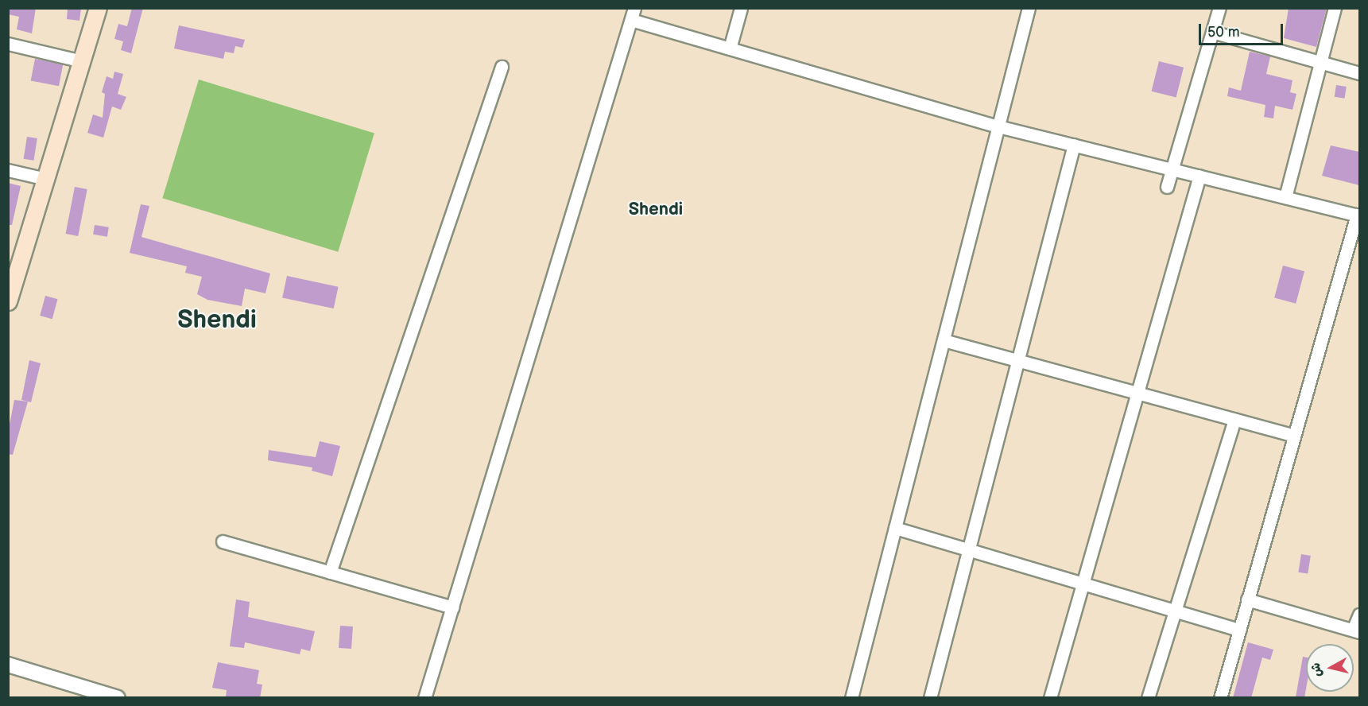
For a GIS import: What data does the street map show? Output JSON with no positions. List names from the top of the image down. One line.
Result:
{"districts":["Shendi","Shendi"],"scale_bar":"50 m","north":"left"}
